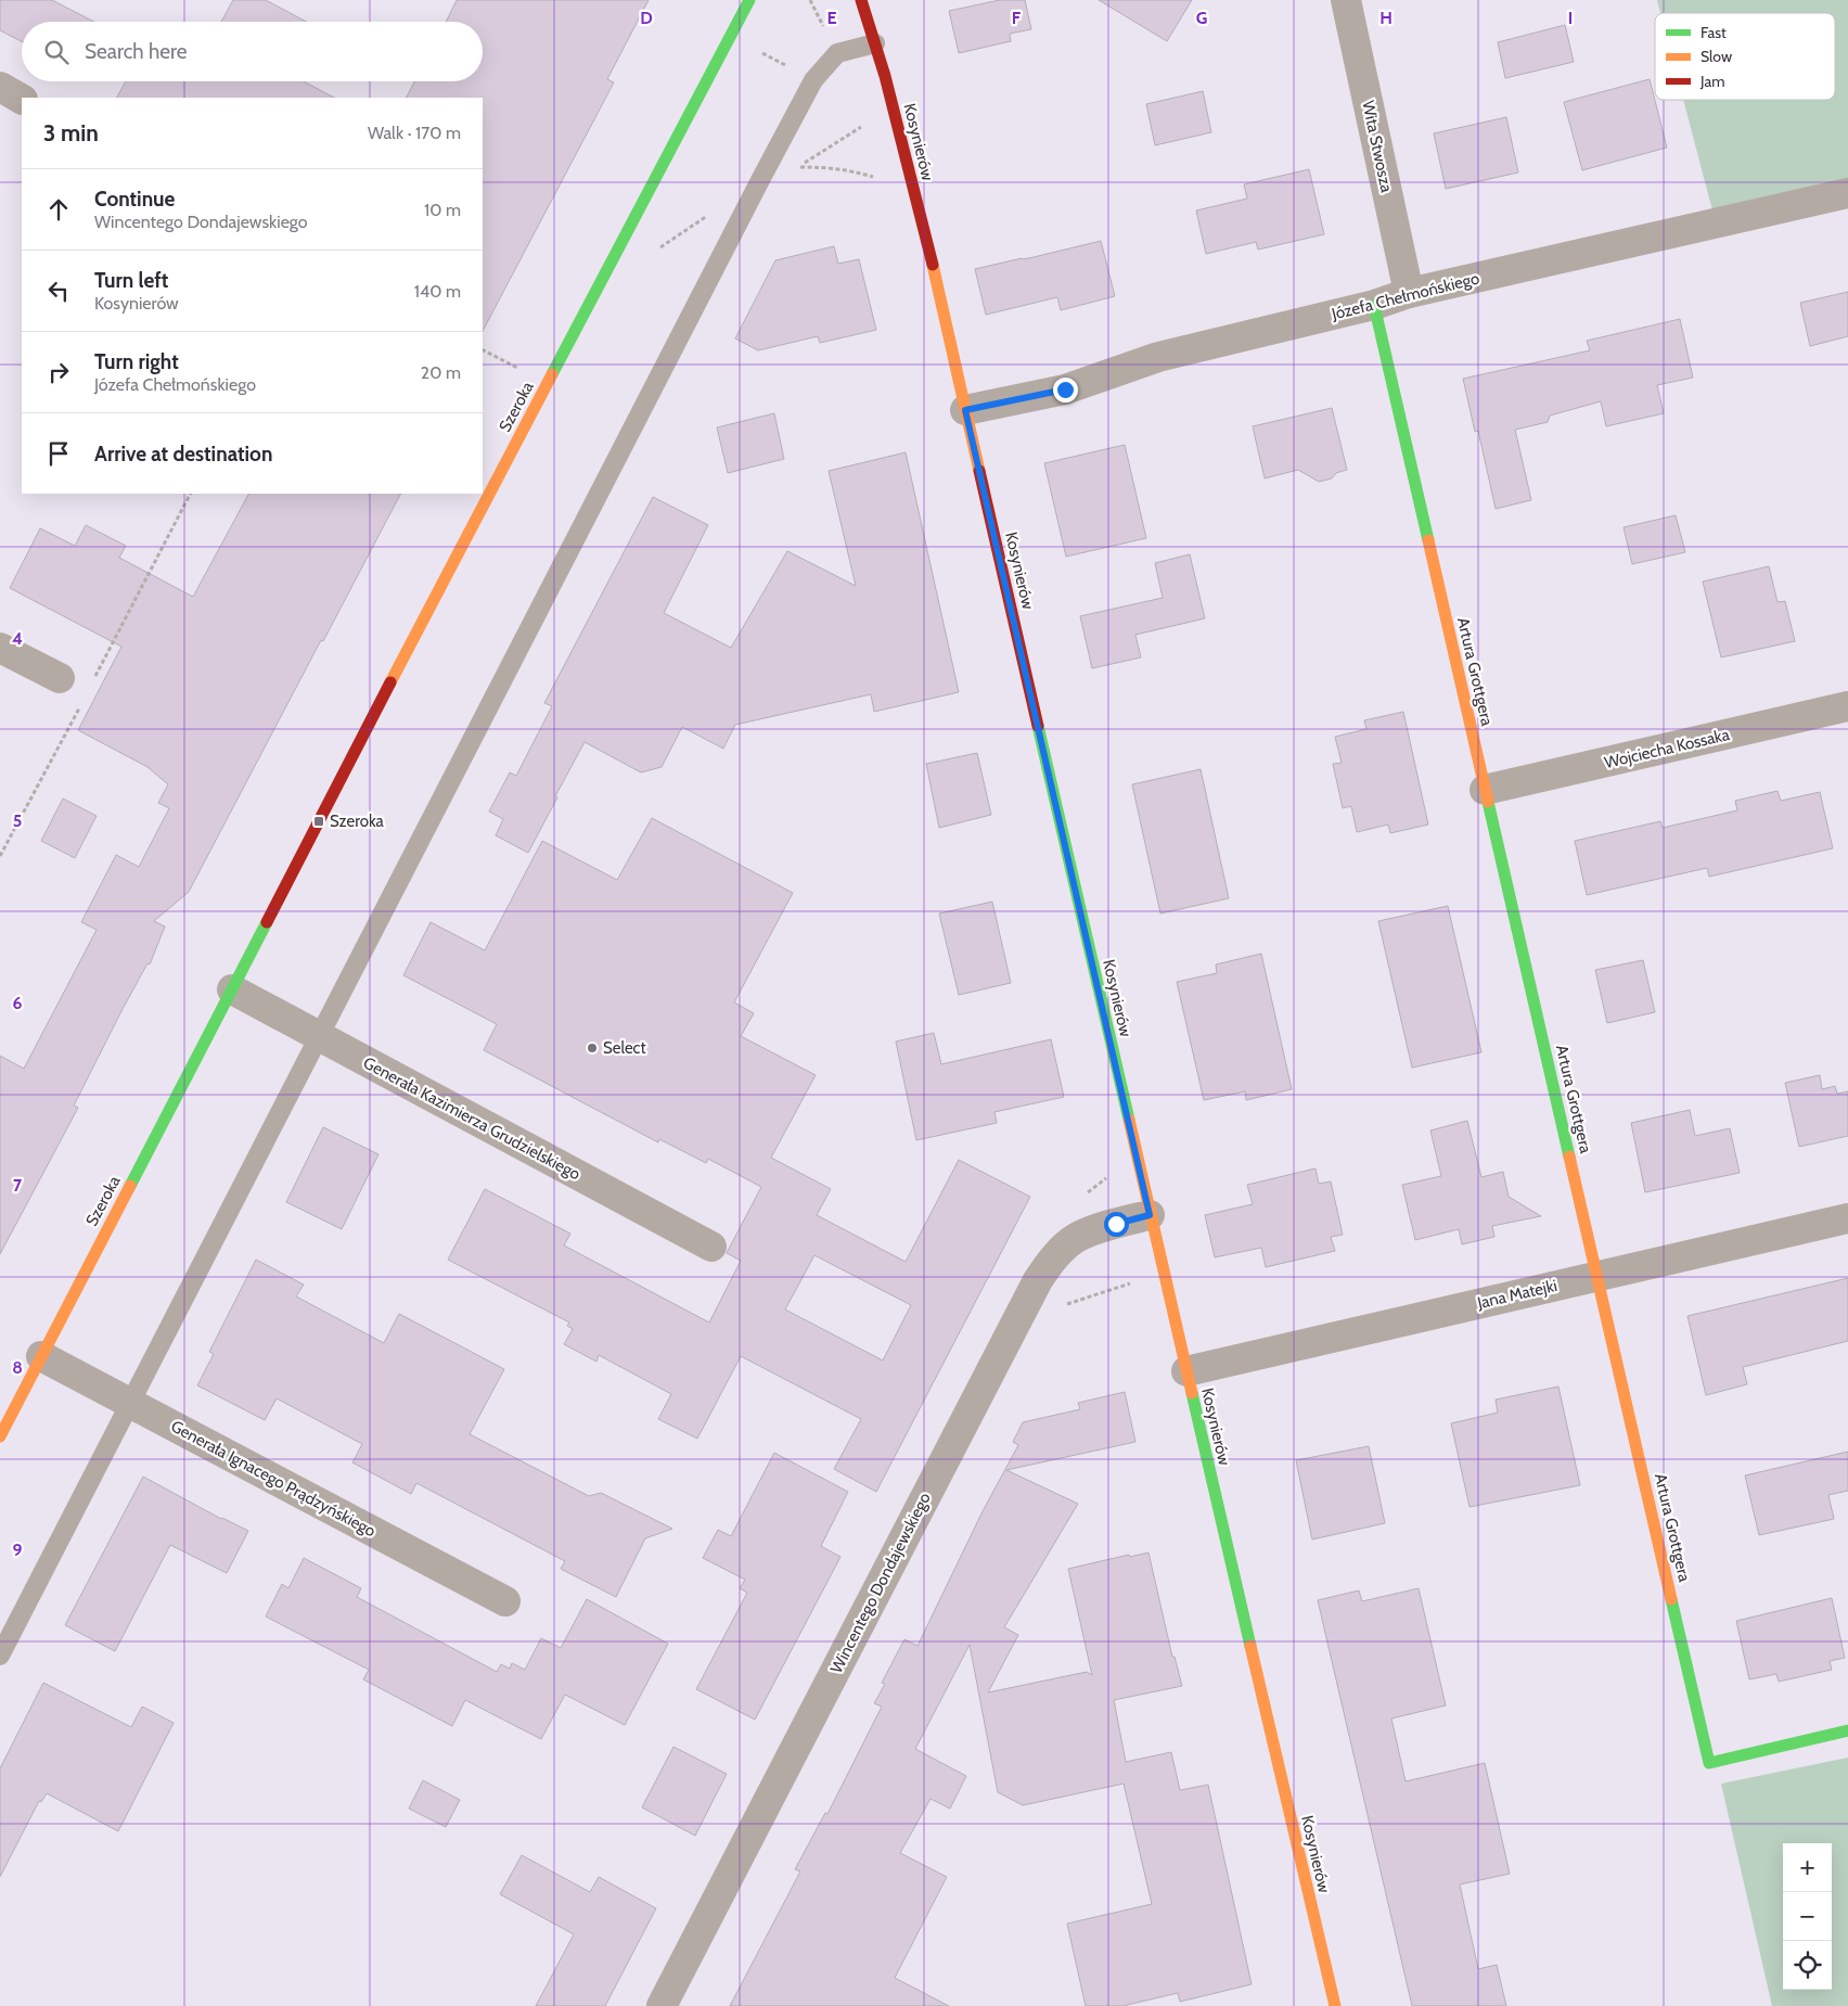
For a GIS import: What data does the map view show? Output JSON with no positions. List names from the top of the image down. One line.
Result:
{"streets":{"street":["Kosynierów","Wita Stwosza","Józefa Chełmońskiego","Szeroka","Artura Grottgera","Wojciecha Kossaka","Generała Kazimierza Grudzielskiego","Jana Matejki","Generała Ignacego Prądzyńskiego","Wincentego Dondajewskiego"]},"crossings":[["Kosynierów","Józefa Chełmońskiego"],["Kosynierów","Jana Matejki"],["Kosynierów","Wincentego Dondajewskiego"],["Wita Stwosza","Józefa Chełmońskiego"],["Józefa Chełmońskiego","Artura Grottgera"],["Szeroka","Generała Kazimierza Grudzielskiego"],["Szeroka","Generała Ignacego Prądzyńskiego"],["Artura Grottgera","Wojciecha Kossaka"],["Artura Grottgera","Jana Matejki"]],"places":{"transit":["Szeroka"],"other":["Select"]},"legend":["Fast","Slow","Jam"],"page":{"search":"Search here","heading":["3 min","Walk · 170 m"],"list":[["Continue","Wincentego Dondajewskiego","10 m"],["Turn left","Kosynierów","140 m"],["Turn right","Józefa Chełmońskiego","20 m"],"Arrive at destination"],"map_buttons":["+","−"]},"grid":{"columns":["D","E","F","G","H","I"],"rows":["4","5","6","7","8","9"]}}
